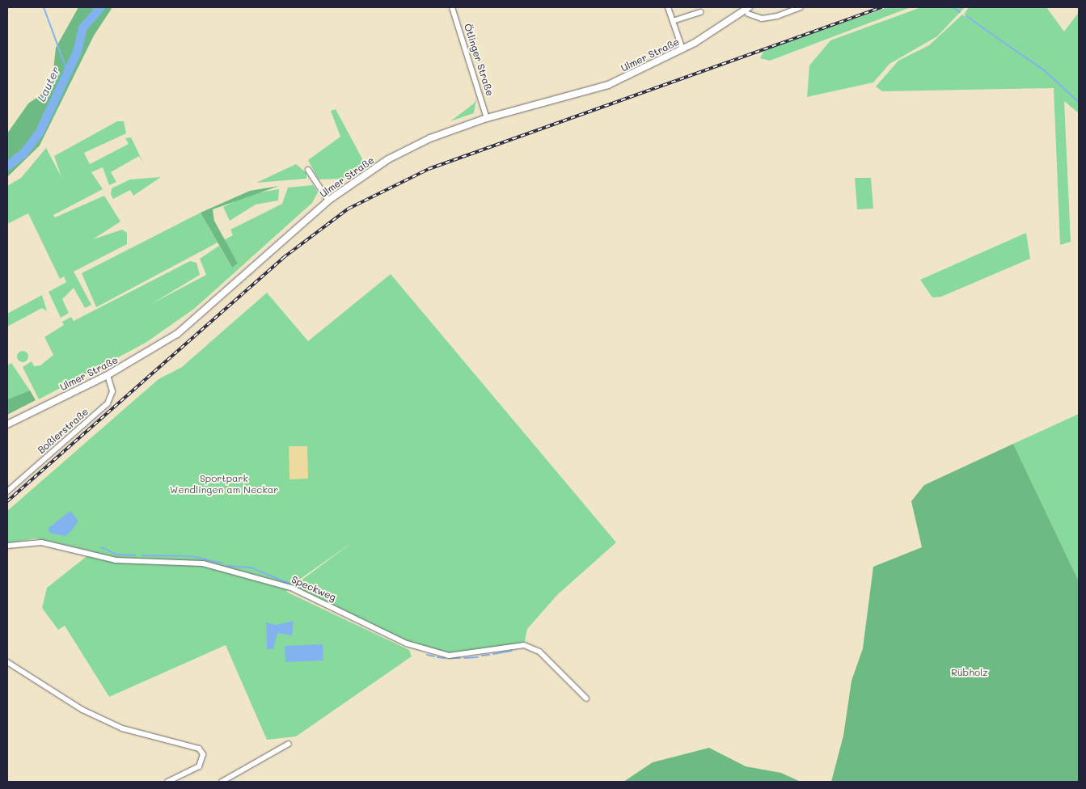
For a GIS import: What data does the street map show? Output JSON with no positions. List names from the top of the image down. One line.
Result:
{"streets":{"main road":["Ulmer Straße"],"street":["Ötlinger Straße","Boßlerstraße","Speckweg"]},"crossings":[["Ulmer Straße","Ötlinger Straße"],["Ulmer Straße","Boßlerstraße"]],"water":["Lauter"],"parks":["Sportpark Wendlingen am Neckar","Rübholz"]}
